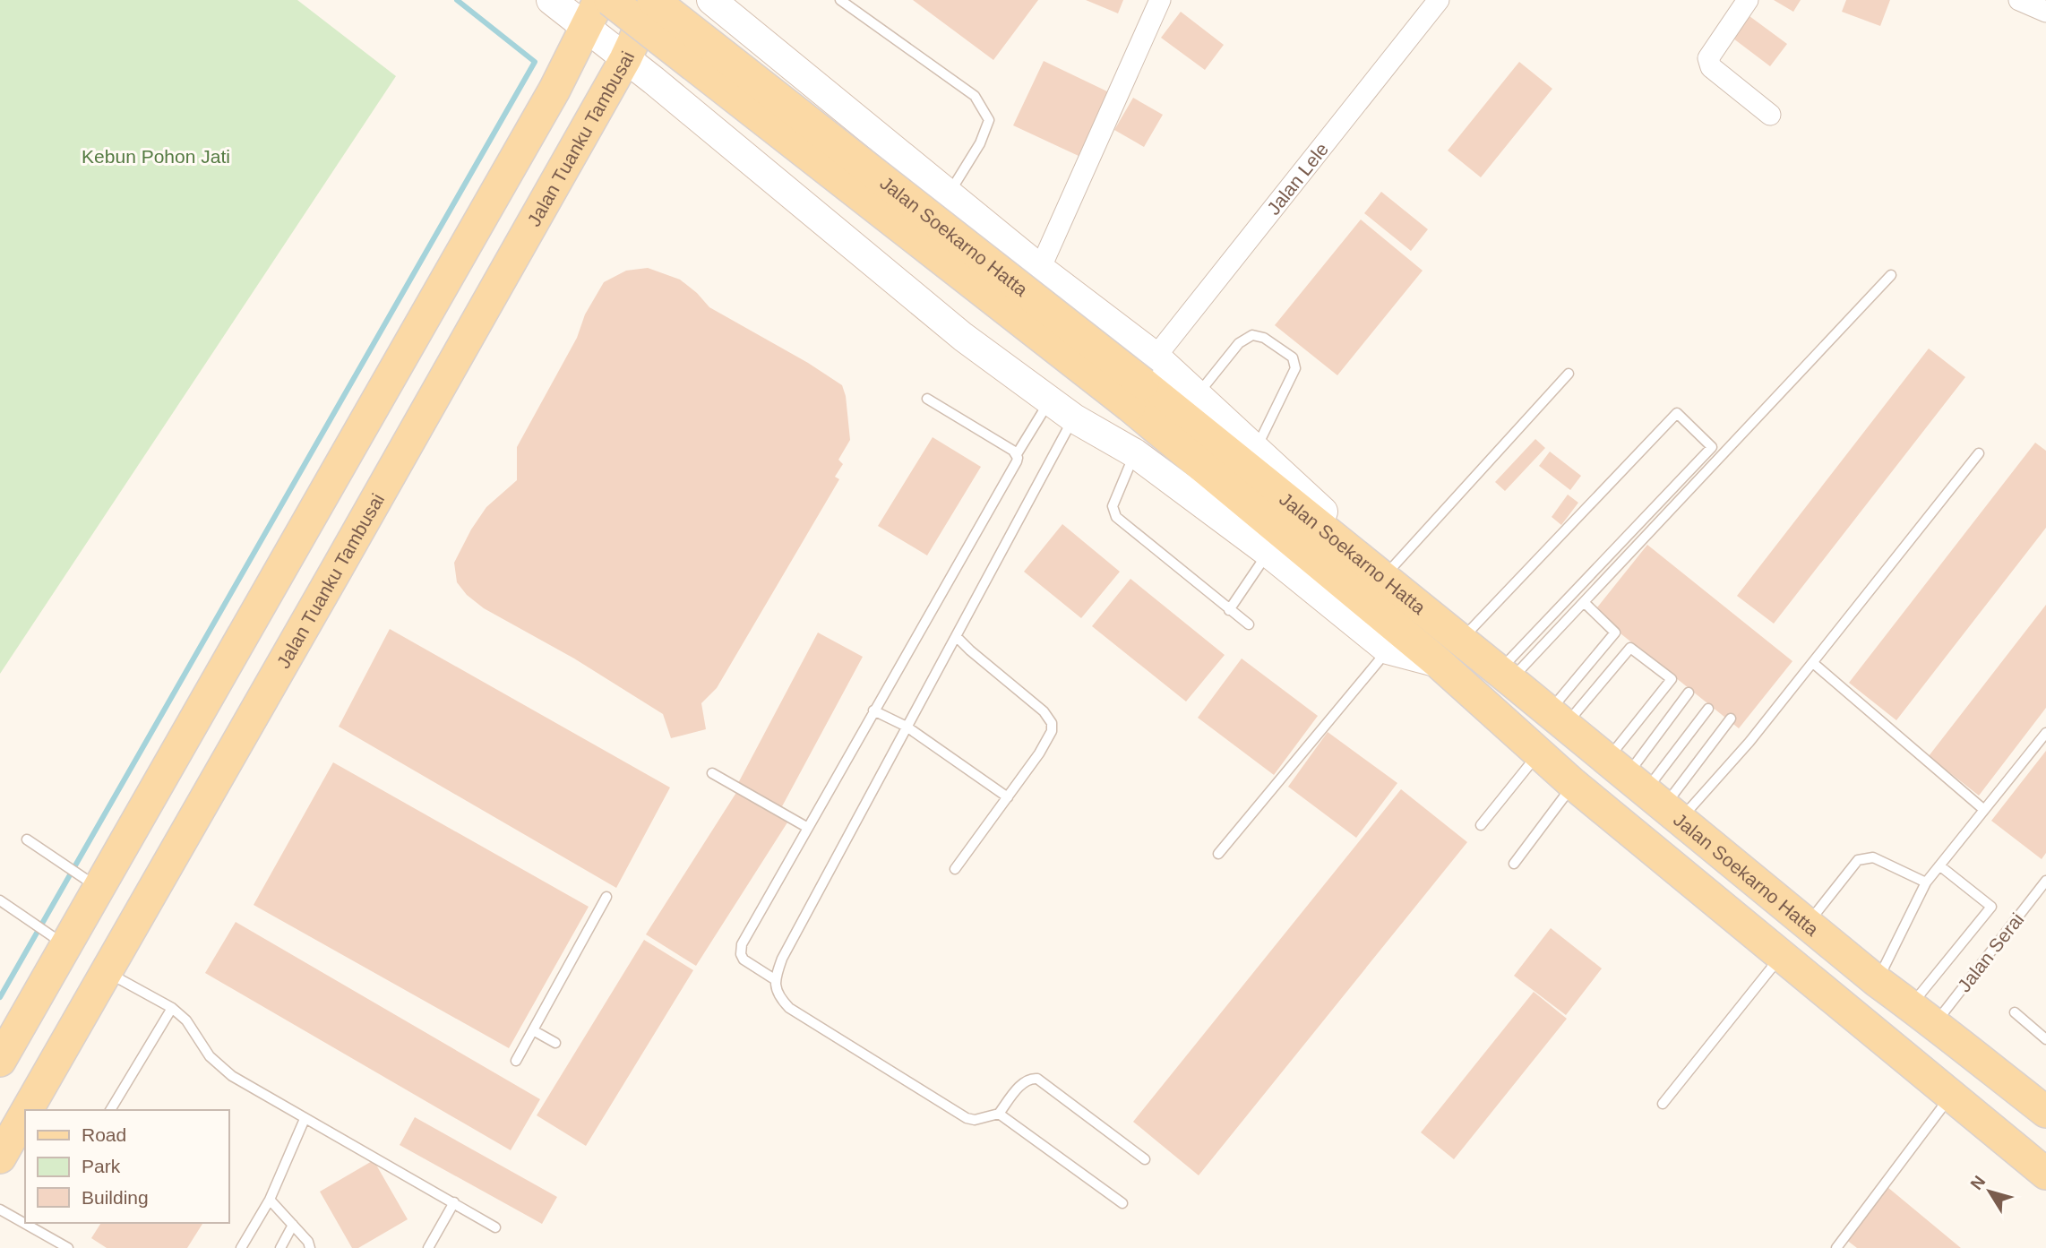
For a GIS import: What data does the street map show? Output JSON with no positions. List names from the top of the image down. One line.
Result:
{"streets":{"main road":["Jalan Tuanku Tambusai","Jalan Soekarno Hatta"],"street":["Jalan Lele"],"lane":["Jalan Serai"]},"crossings":[["Jalan Tuanku Tambusai","Jalan Soekarno Hatta"],["Jalan Lele","Jalan Soekarno Hatta"],["Jalan Soekarno Hatta","Jalan Serai"]],"parks":["Kebun Pohon Jati"],"legend":["Road","Park","Building"],"north":"top left"}
